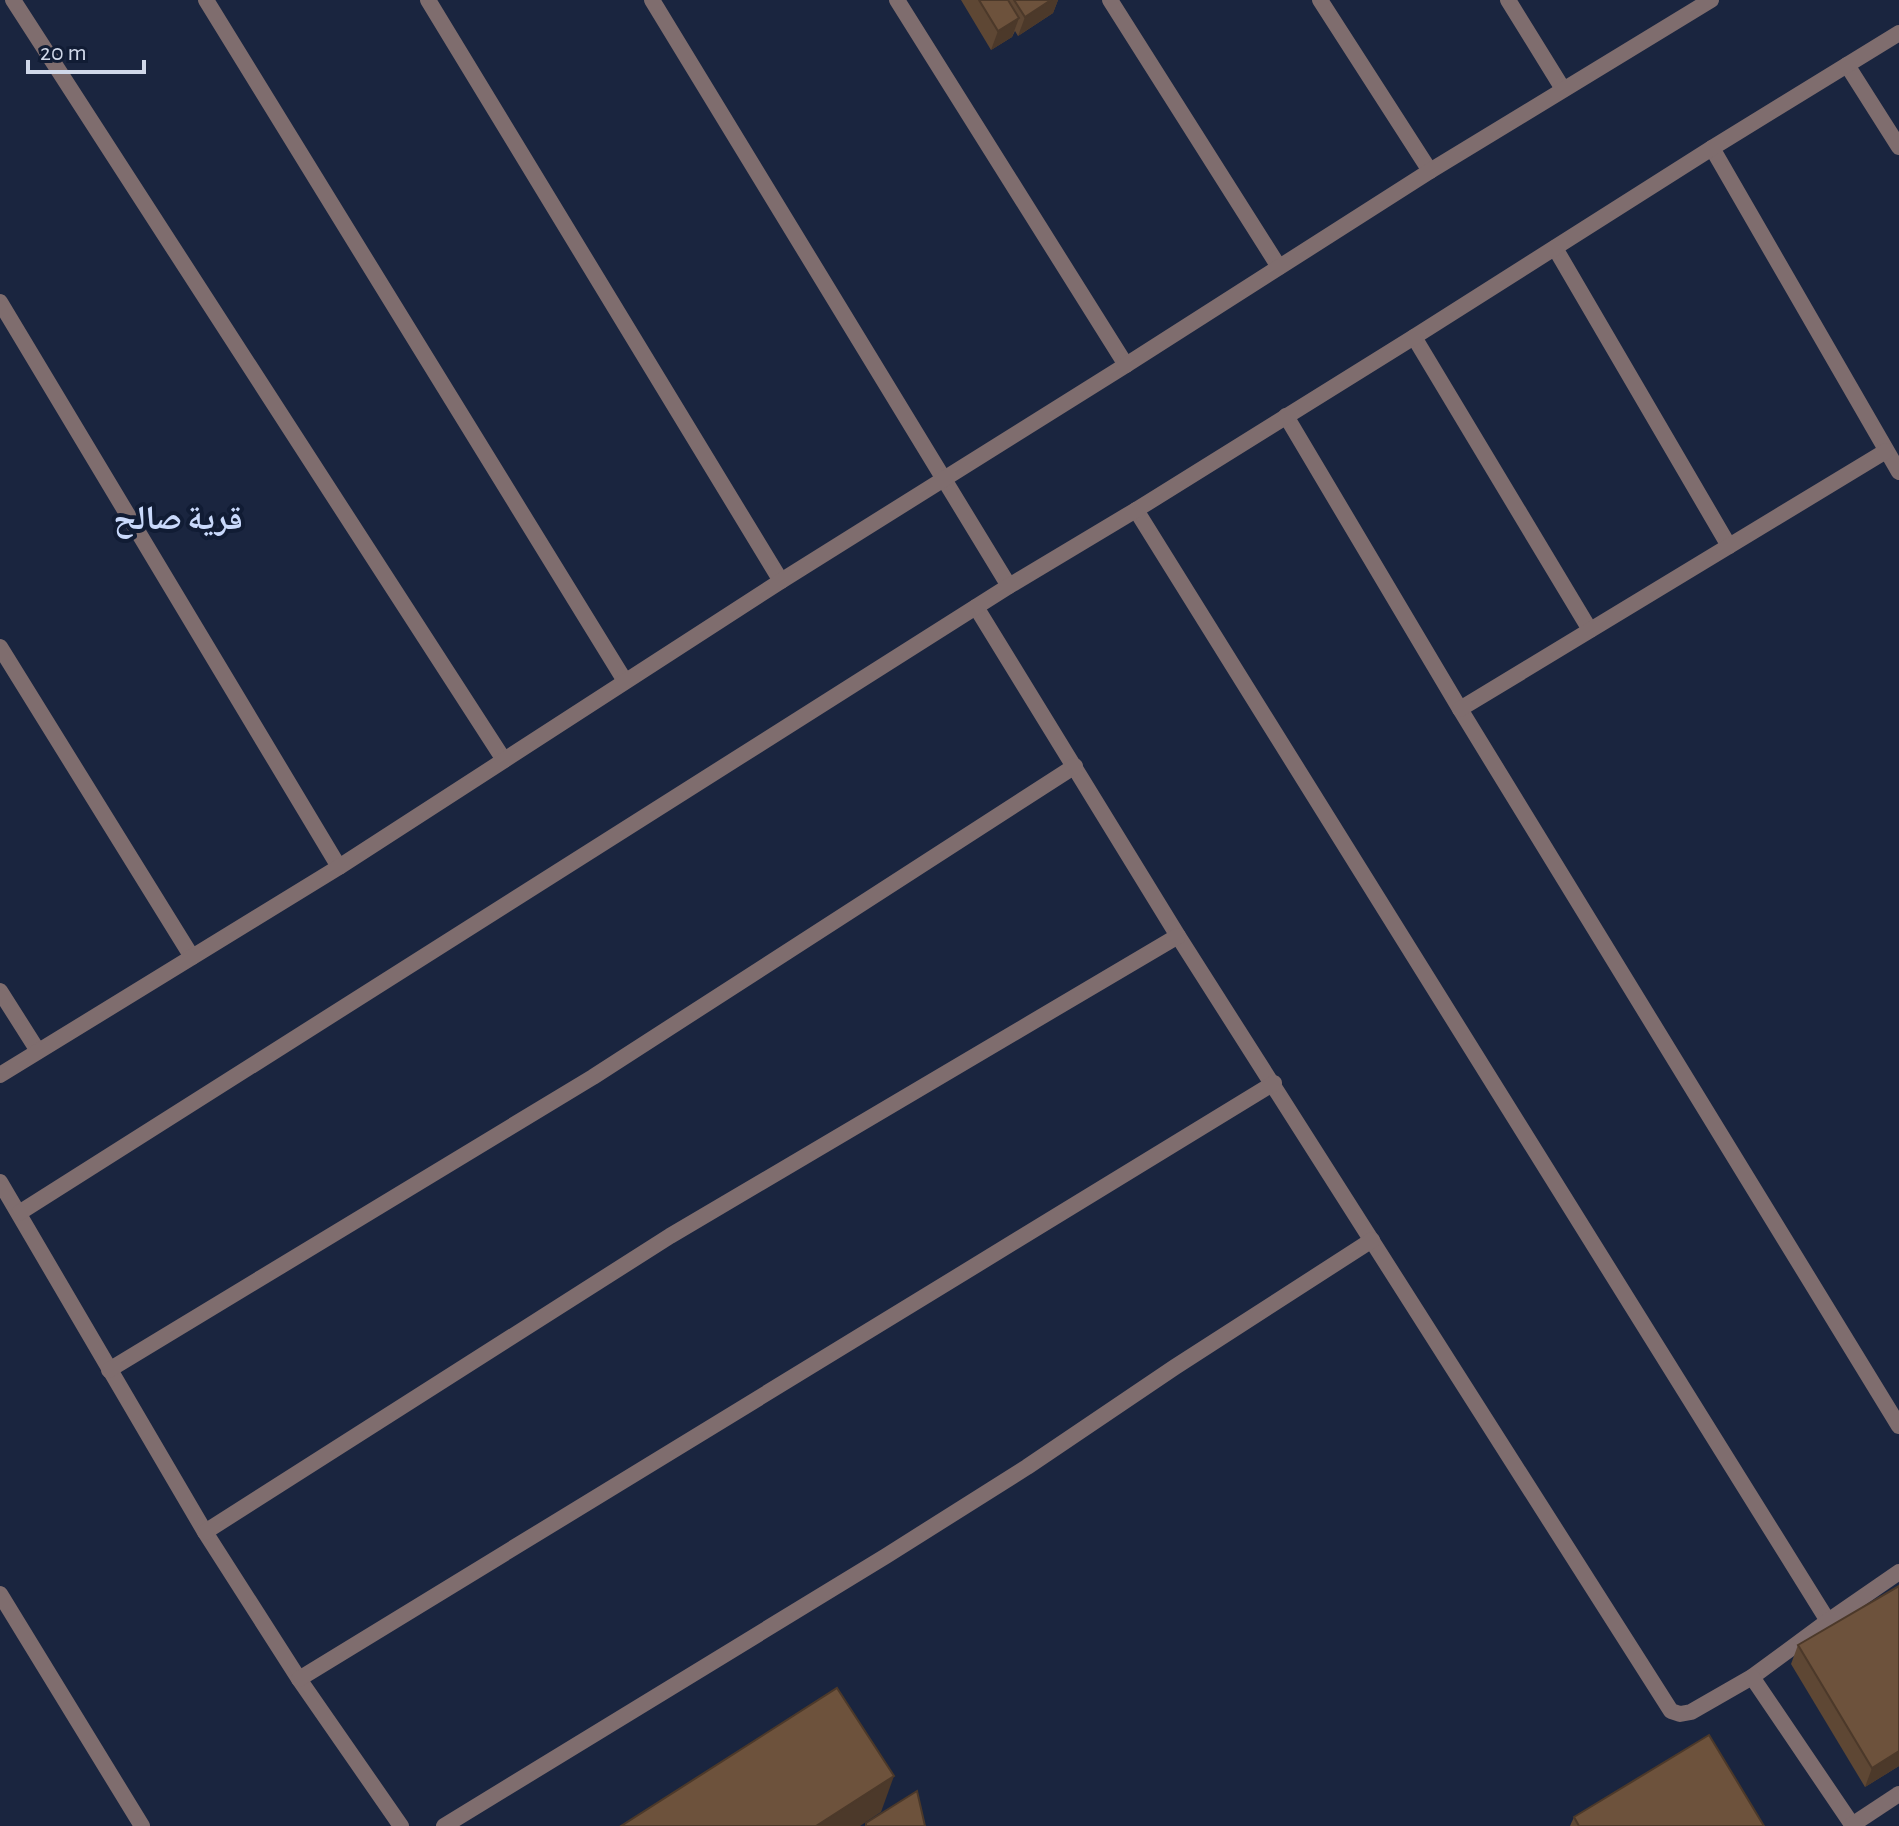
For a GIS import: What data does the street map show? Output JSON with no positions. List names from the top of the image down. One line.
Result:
{"districts":["قرية صالح"],"scale_bar":"20 m"}
